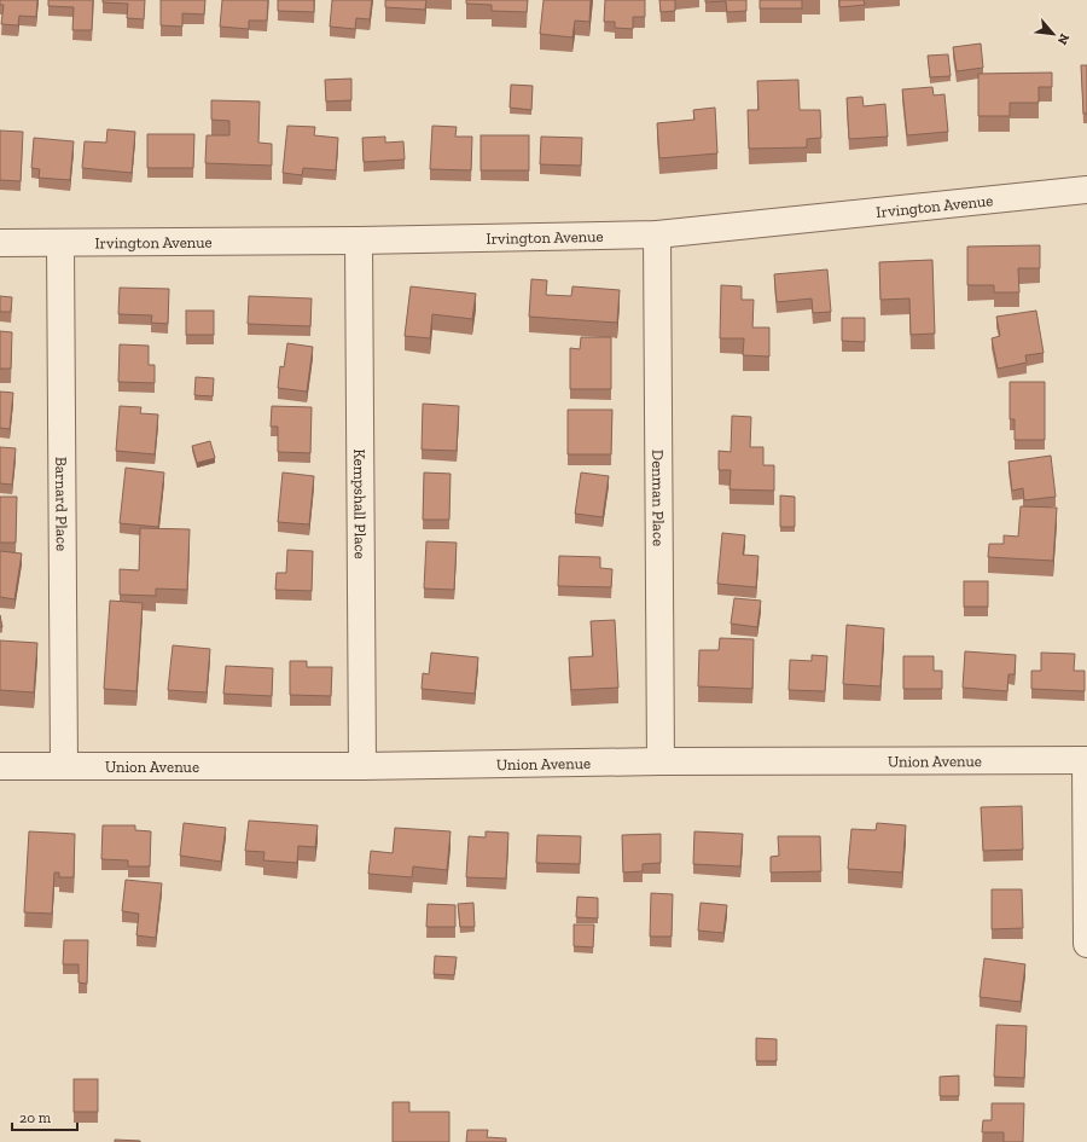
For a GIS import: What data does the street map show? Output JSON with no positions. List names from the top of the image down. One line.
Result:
{"streets":{"street":["Irvington Avenue","Denman Place","Barnard Place","Kempshall Place","Union Avenue"]},"crossings":[["Irvington Avenue","Denman Place"],["Irvington Avenue","Barnard Place"],["Irvington Avenue","Kempshall Place"],["Denman Place","Union Avenue"],["Barnard Place","Union Avenue"],["Kempshall Place","Union Avenue"]],"scale_bar":"20 m","north":"bottom right"}
